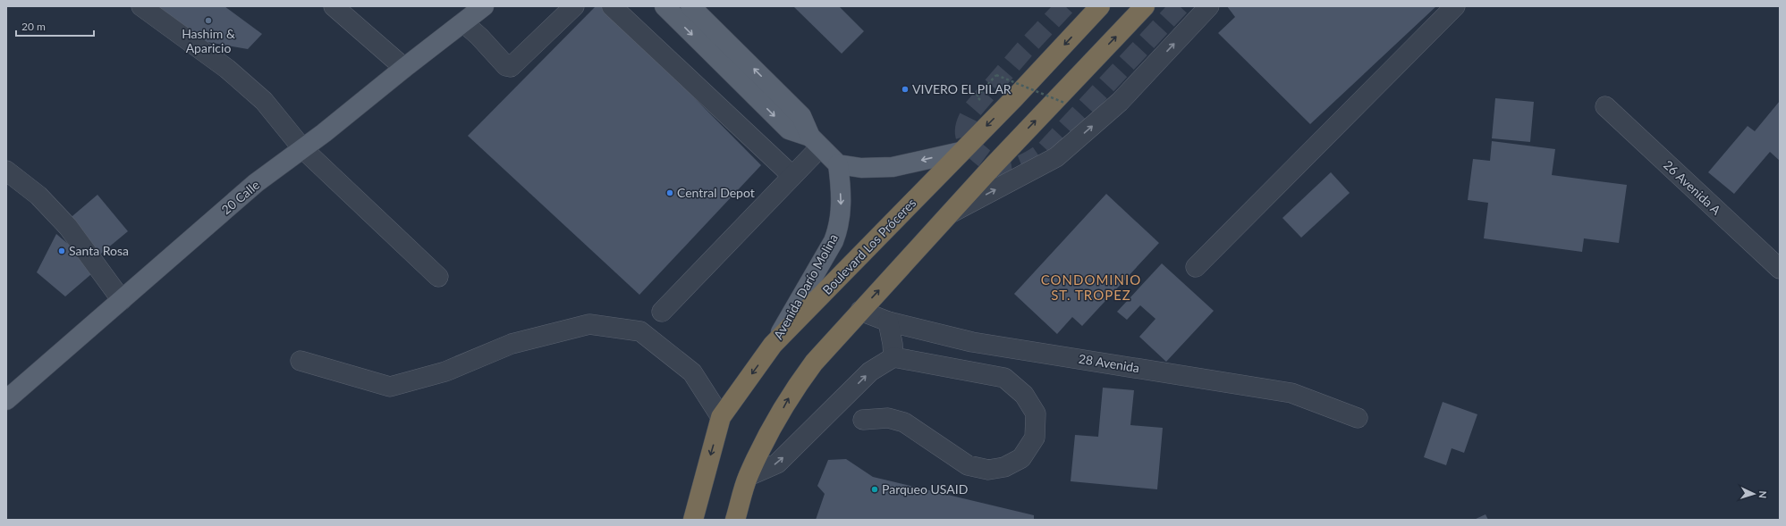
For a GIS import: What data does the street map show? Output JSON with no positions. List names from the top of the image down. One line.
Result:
{"streets":{"highway":["Boulevard Los Próceres"],"main road":["20 Calle","Avenida Darío Molina"],"street":["26 Avenida A","28 Avenida"]},"crossings":[["Boulevard Los Próceres","Avenida Darío Molina"]],"one_way":["Avenida Darío Molina"],"districts":["CONDOMINIO ST. TROPEZ"],"places":["Hashim & Aparicio","VIVERO EL PILAR","Central Depot","Santa Rosa","Parqueo USAID"],"scale_bar":"20 m","north":"right"}
